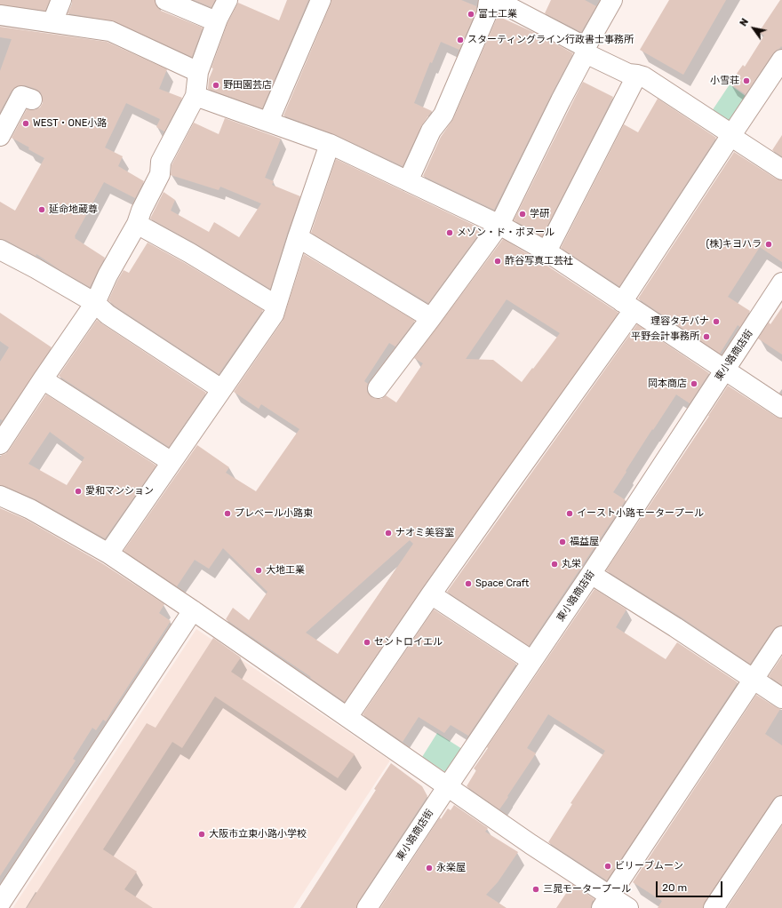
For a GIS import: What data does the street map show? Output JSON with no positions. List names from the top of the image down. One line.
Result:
{"streets":{"street":["東小路商店街"]},"places":["富士工業","スターティングライン行政書士事務所","小雪荘","野田園芸店","WEST・ONE小路","延命地蔵尊","学研","メゾン・ド・ボヌール","(株)キヨハラ","酢谷写真工芸社","理容タチバナ","平野会計事務所","岡本商店","愛和マンション","プレベール小路東","イースト小路モータープール","ナオミ美容室","福益屋","丸栄","大地工業","Space Craft","セントロイエル","大阪市立東小路小学校","ビリーブムーン","永楽屋","三晁モータープール"],"scale_bar":"20 m","north":"top left"}
